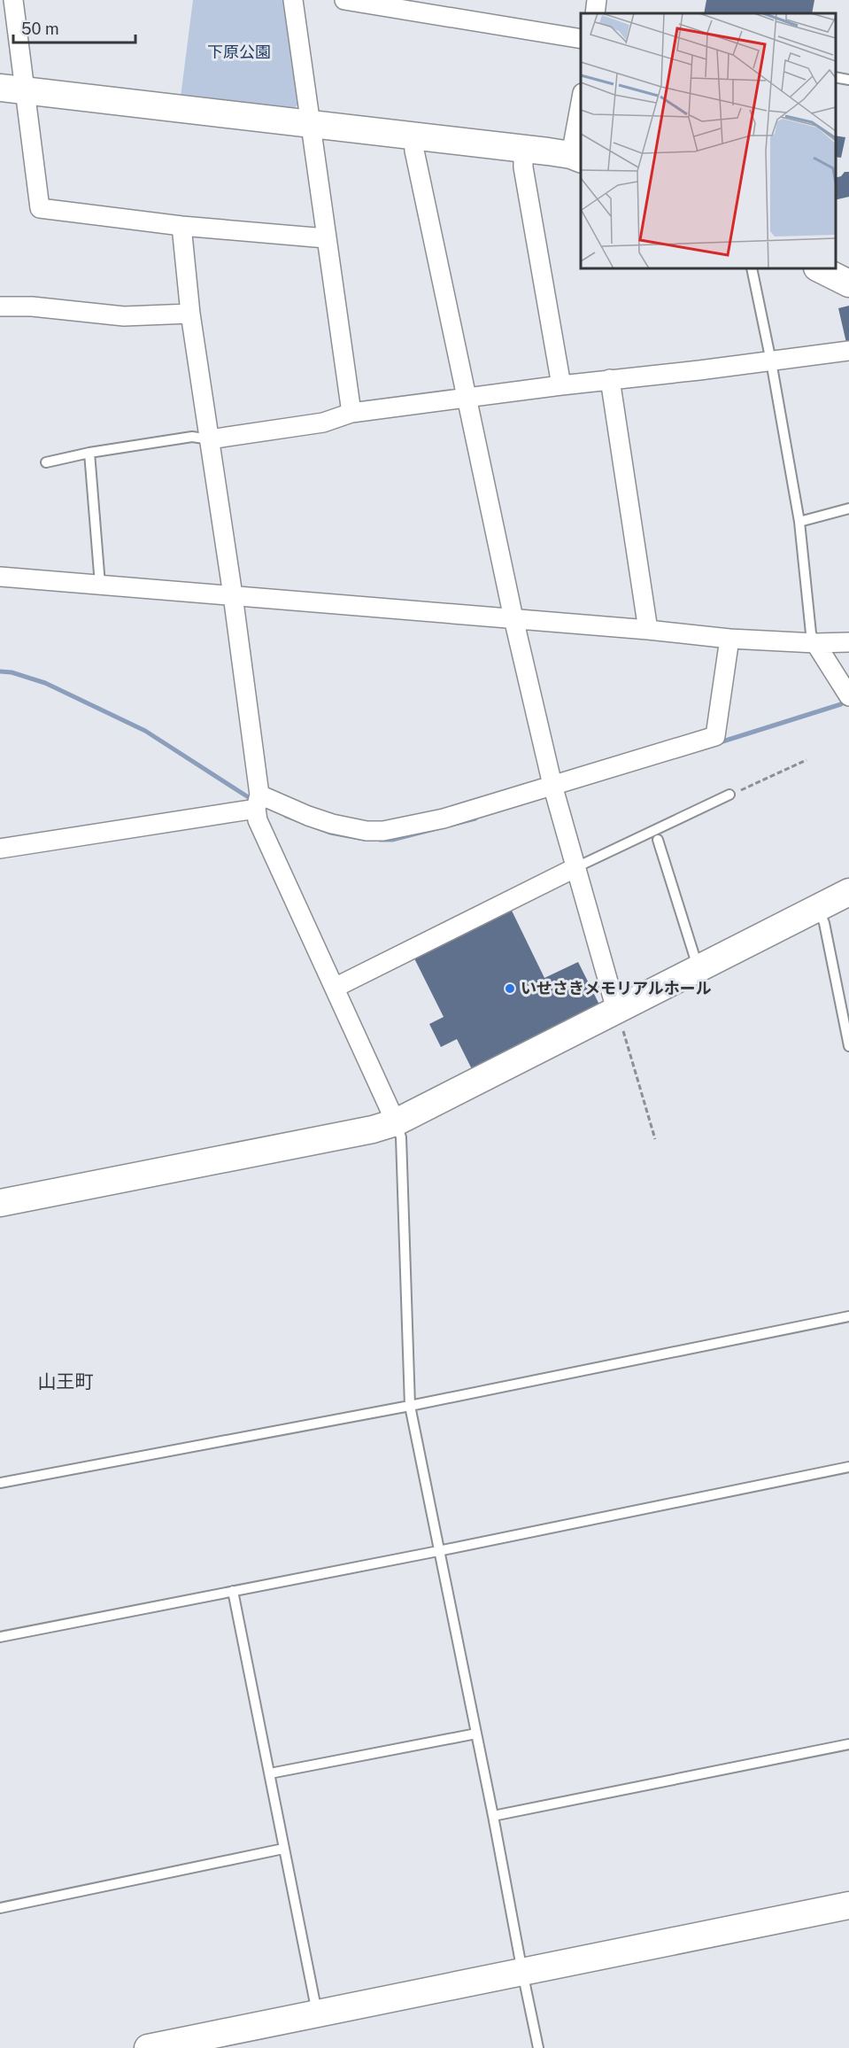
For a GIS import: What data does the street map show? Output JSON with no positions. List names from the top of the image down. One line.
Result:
{"districts":["山王町"],"parks":["下原公園"],"places":["いせさきメモリアルホール"],"scale_bar":"50 m"}
